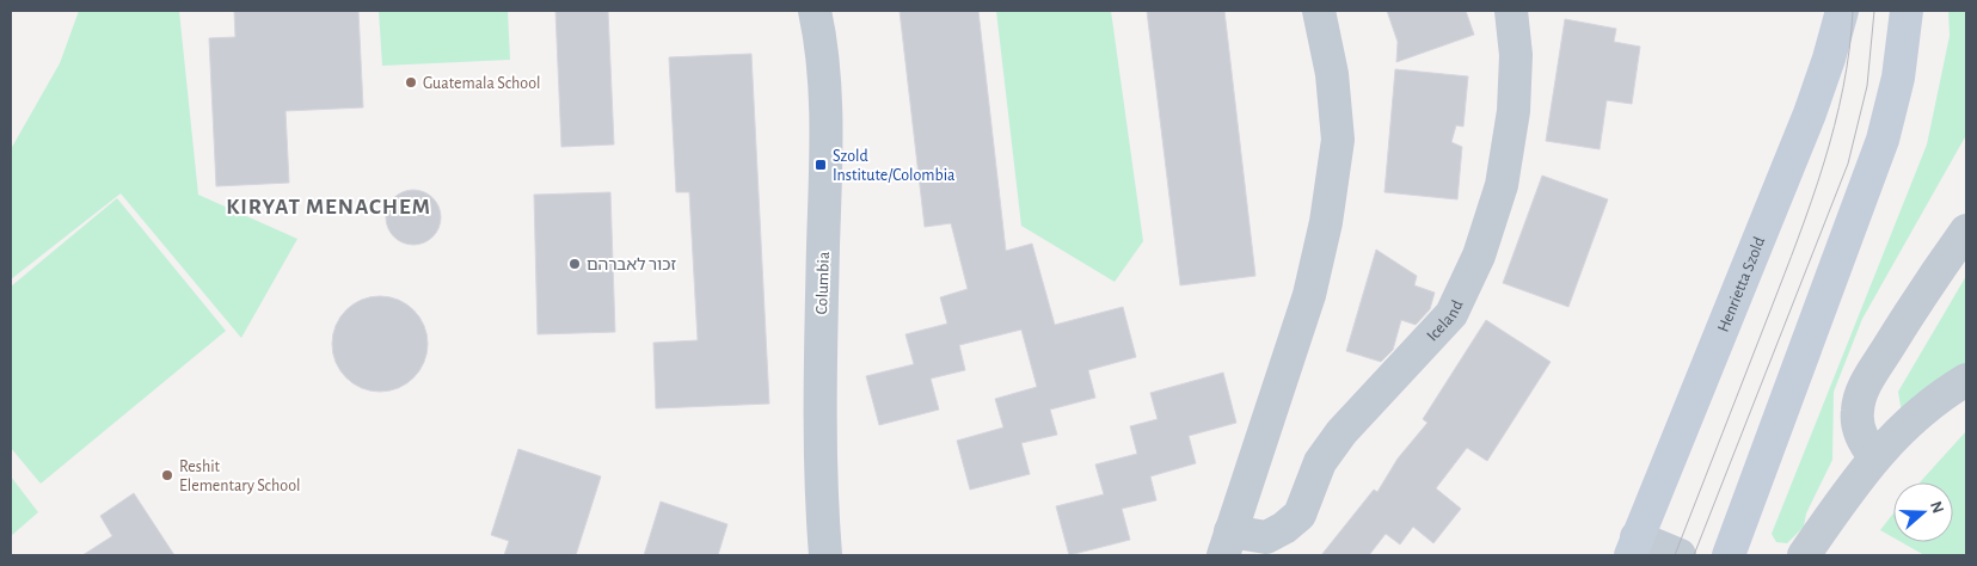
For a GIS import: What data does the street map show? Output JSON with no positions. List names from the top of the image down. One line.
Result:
{"streets":{"main road":["Henrietta Szold"],"street":["Columbia","Iceland"]},"districts":["KIRYAT MENACHEM"],"places":{"other":["Guatemala School","זכור לאברהם","Reshit Elementary School"],"transit":["Szold Institute/Colombia"]},"north":"right"}
